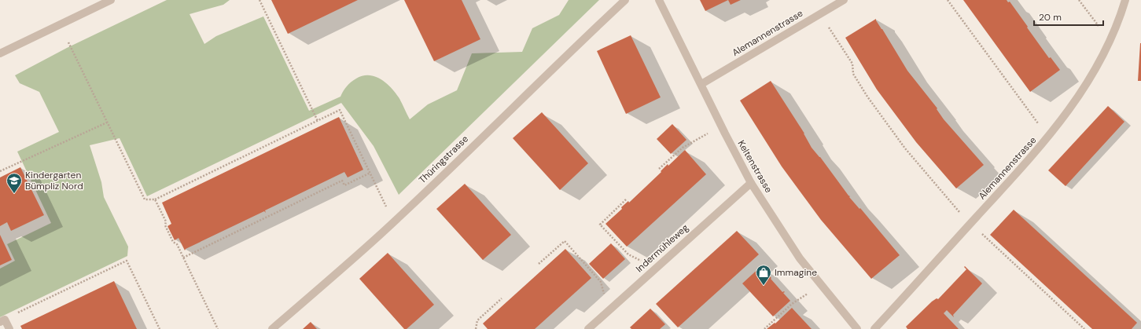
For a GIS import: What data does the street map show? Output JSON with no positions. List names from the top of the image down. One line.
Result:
{"streets":{"street":["Alemannenstrasse","Thüringstrasse","Keltenstrasse","Indermühleweg"]},"crossings":[["Alemannenstrasse","Keltenstrasse"],["Keltenstrasse","Indermühleweg"]],"places":{"school or university":["Kindergarten Bümpliz Nord"],"shop":["Immagine"]},"scale_bar":"20 m"}
